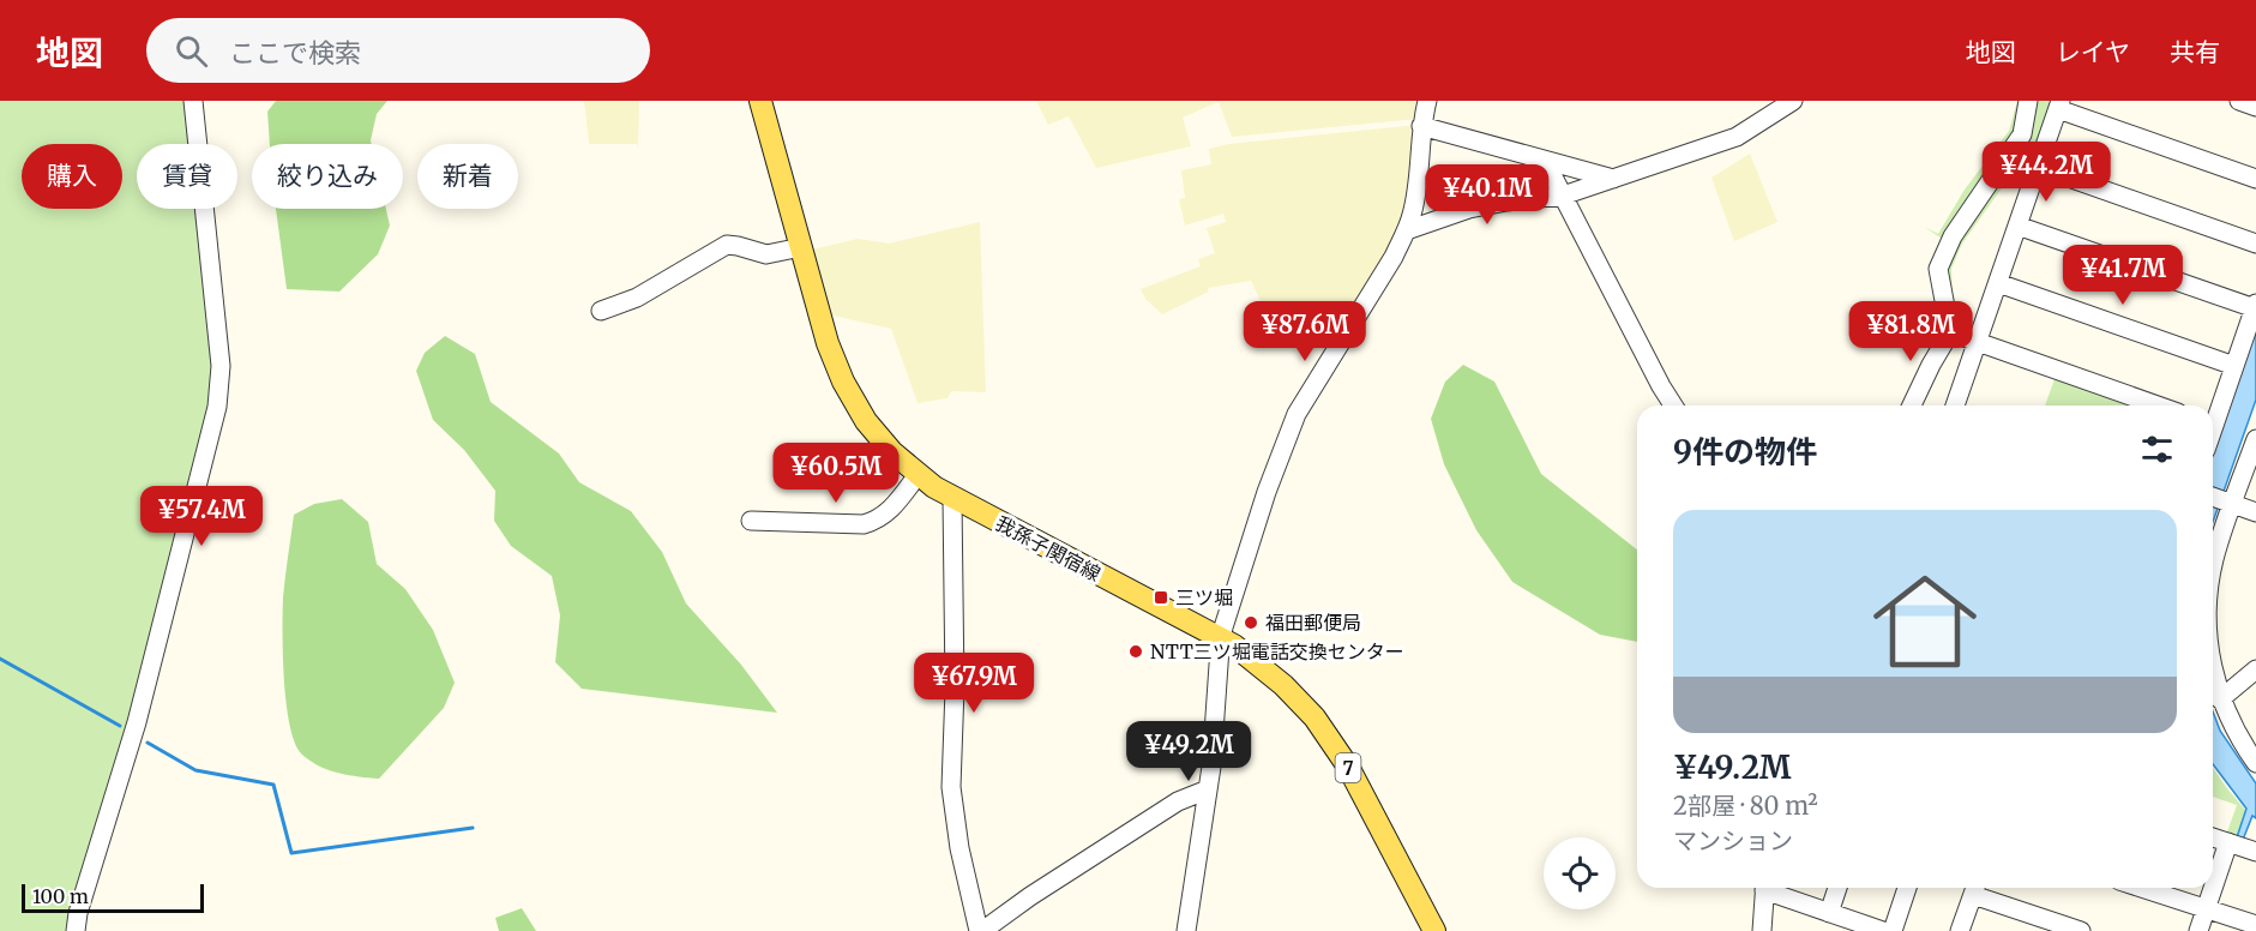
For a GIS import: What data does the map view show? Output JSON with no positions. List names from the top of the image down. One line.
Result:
{"streets":{"main road":["我孫子関宿線","7"]},"places":{"transit":["三ツ堀"],"other":["福田郵便局","NTT三ツ堀電話交換センター"]},"scale_bar":"100 m","page":{"header":"地図","search":"ここで検索","nav":["地図","レイヤ","共有"],"price":["¥44.2M","¥40.1M","¥41.7M","¥87.6M","¥81.8M","¥60.5M","¥57.4M","¥67.9M","¥49.2M"],"chip":["購入","賃貸","絞り込み","新着"],"heading":"9件の物件","list":[{"name":"¥49.2M","note":"2部屋 · 80 m² · マンション"}],"scale":"100 m"}}
